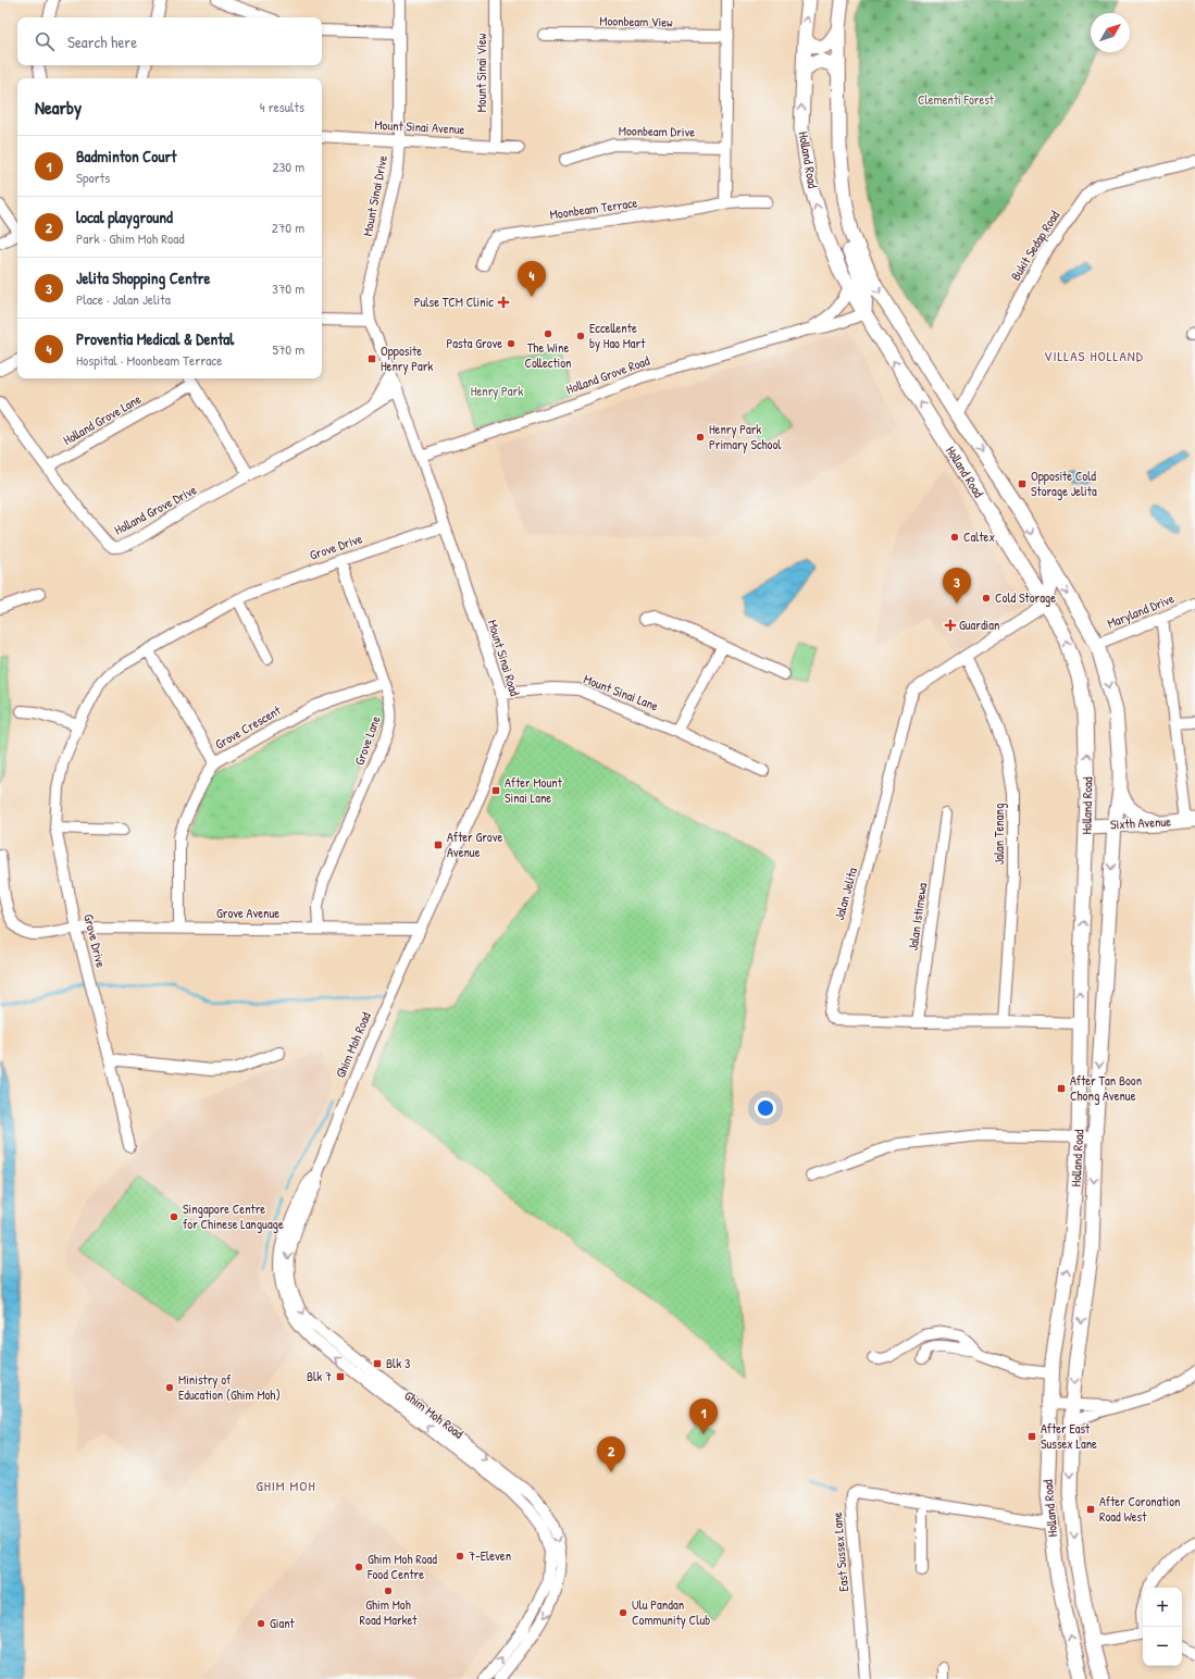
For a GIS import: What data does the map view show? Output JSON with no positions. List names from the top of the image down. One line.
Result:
{"streets":{"main road":["Holland Road","Sixth Avenue"],"street":["Moonbeam View","Mount Sinai View","Mount Sinai Avenue","Moonbeam Drive","Mount Sinai Drive","Moonbeam Terrace","Bukit Sedap Road","Holland Grove Road","Holland Grove Lane","Holland Grove Drive","Grove Drive","Maryland Drive","Mount Sinai Road","Mount Sinai Lane","Grove Crescent","Grove Lane","Jalan Tenang","Jalan Jelita","Grove Avenue","Jalan Istimewa","Ghim Moh Road","East Sussex Lane"]},"crossings":[["Mount Sinai View","Mount Sinai Avenue"],["Mount Sinai Avenue","Mount Sinai Drive"],["Holland Road","Bukit Sedap Road"],["Holland Road","Holland Grove Road"],["Holland Road","Maryland Drive"],["Holland Road","Sixth Avenue"],["Holland Road","Jalan Jelita"],["Holland Road","East Sussex Lane"],["Mount Sinai Drive","Holland Grove Drive"],["Mount Sinai Drive","Mount Sinai Road"],["Holland Grove Road","Mount Sinai Road"],["Holland Grove Lane","Holland Grove Drive"],["Holland Grove Drive","Mount Sinai Road"],["Grove Drive","Mount Sinai Road"],["Grove Drive","Grove Lane"],["Grove Drive","Grove Avenue"],["Mount Sinai Road","Mount Sinai Lane"],["Mount Sinai Road","Grove Avenue"],["Mount Sinai Road","Ghim Moh Road"],["Grove Crescent","Grove Lane"],["Grove Crescent","Grove Avenue"],["Grove Lane","Grove Avenue"],["Jalan Tenang","Jalan Jelita"],["Jalan Jelita","Jalan Istimewa"],["Grove Avenue","Ghim Moh Road"]],"districts":["VILLAS HOLLAND","GHIM MOH"],"parks":["Clementi Forest","Henry Park"],"places":{"health":["Pulse TCM Clinic","Guardian"],"other":["The Wine Collection","Eccellente by Hao Mart","Pasta Grove","Henry Park Primary School","Caltex","Cold Storage","Singapore Centre for Chinese Language","Ministry of Education (Ghim Moh)","7-Eleven","Ghim Moh Road Food Centre","Ghim Moh Road Market","Ulu Pandan Community Club","Giant"],"transit":["Opposite Henry Park","Opposite Cold Storage Jelita","After Mount Sinai Lane","After Grove Avenue","After Tan Boon Chong Avenue","Blk 3","Blk 7","After East Sussex Lane","After Coronation Road West"]},"north":"top right","page":{"search":"Search here","heading":["Nearby","4 results"],"list":[{"mark":"1","name":"Badminton Court","note":"Sports","value":"230 m"},{"mark":"2","name":"local playground","note":"Park · Ghim Moh Road","value":"270 m"},{"mark":"3","name":"Jelita Shopping Centre","note":"Place · Jalan Jelita","value":"370 m"},{"mark":"4","name":"Proventia Medical & Dental","note":"Hospital · Moonbeam Terrace","value":"570 m"}],"pins":["4","3","1","2"],"map_buttons":["+","−"]}}
